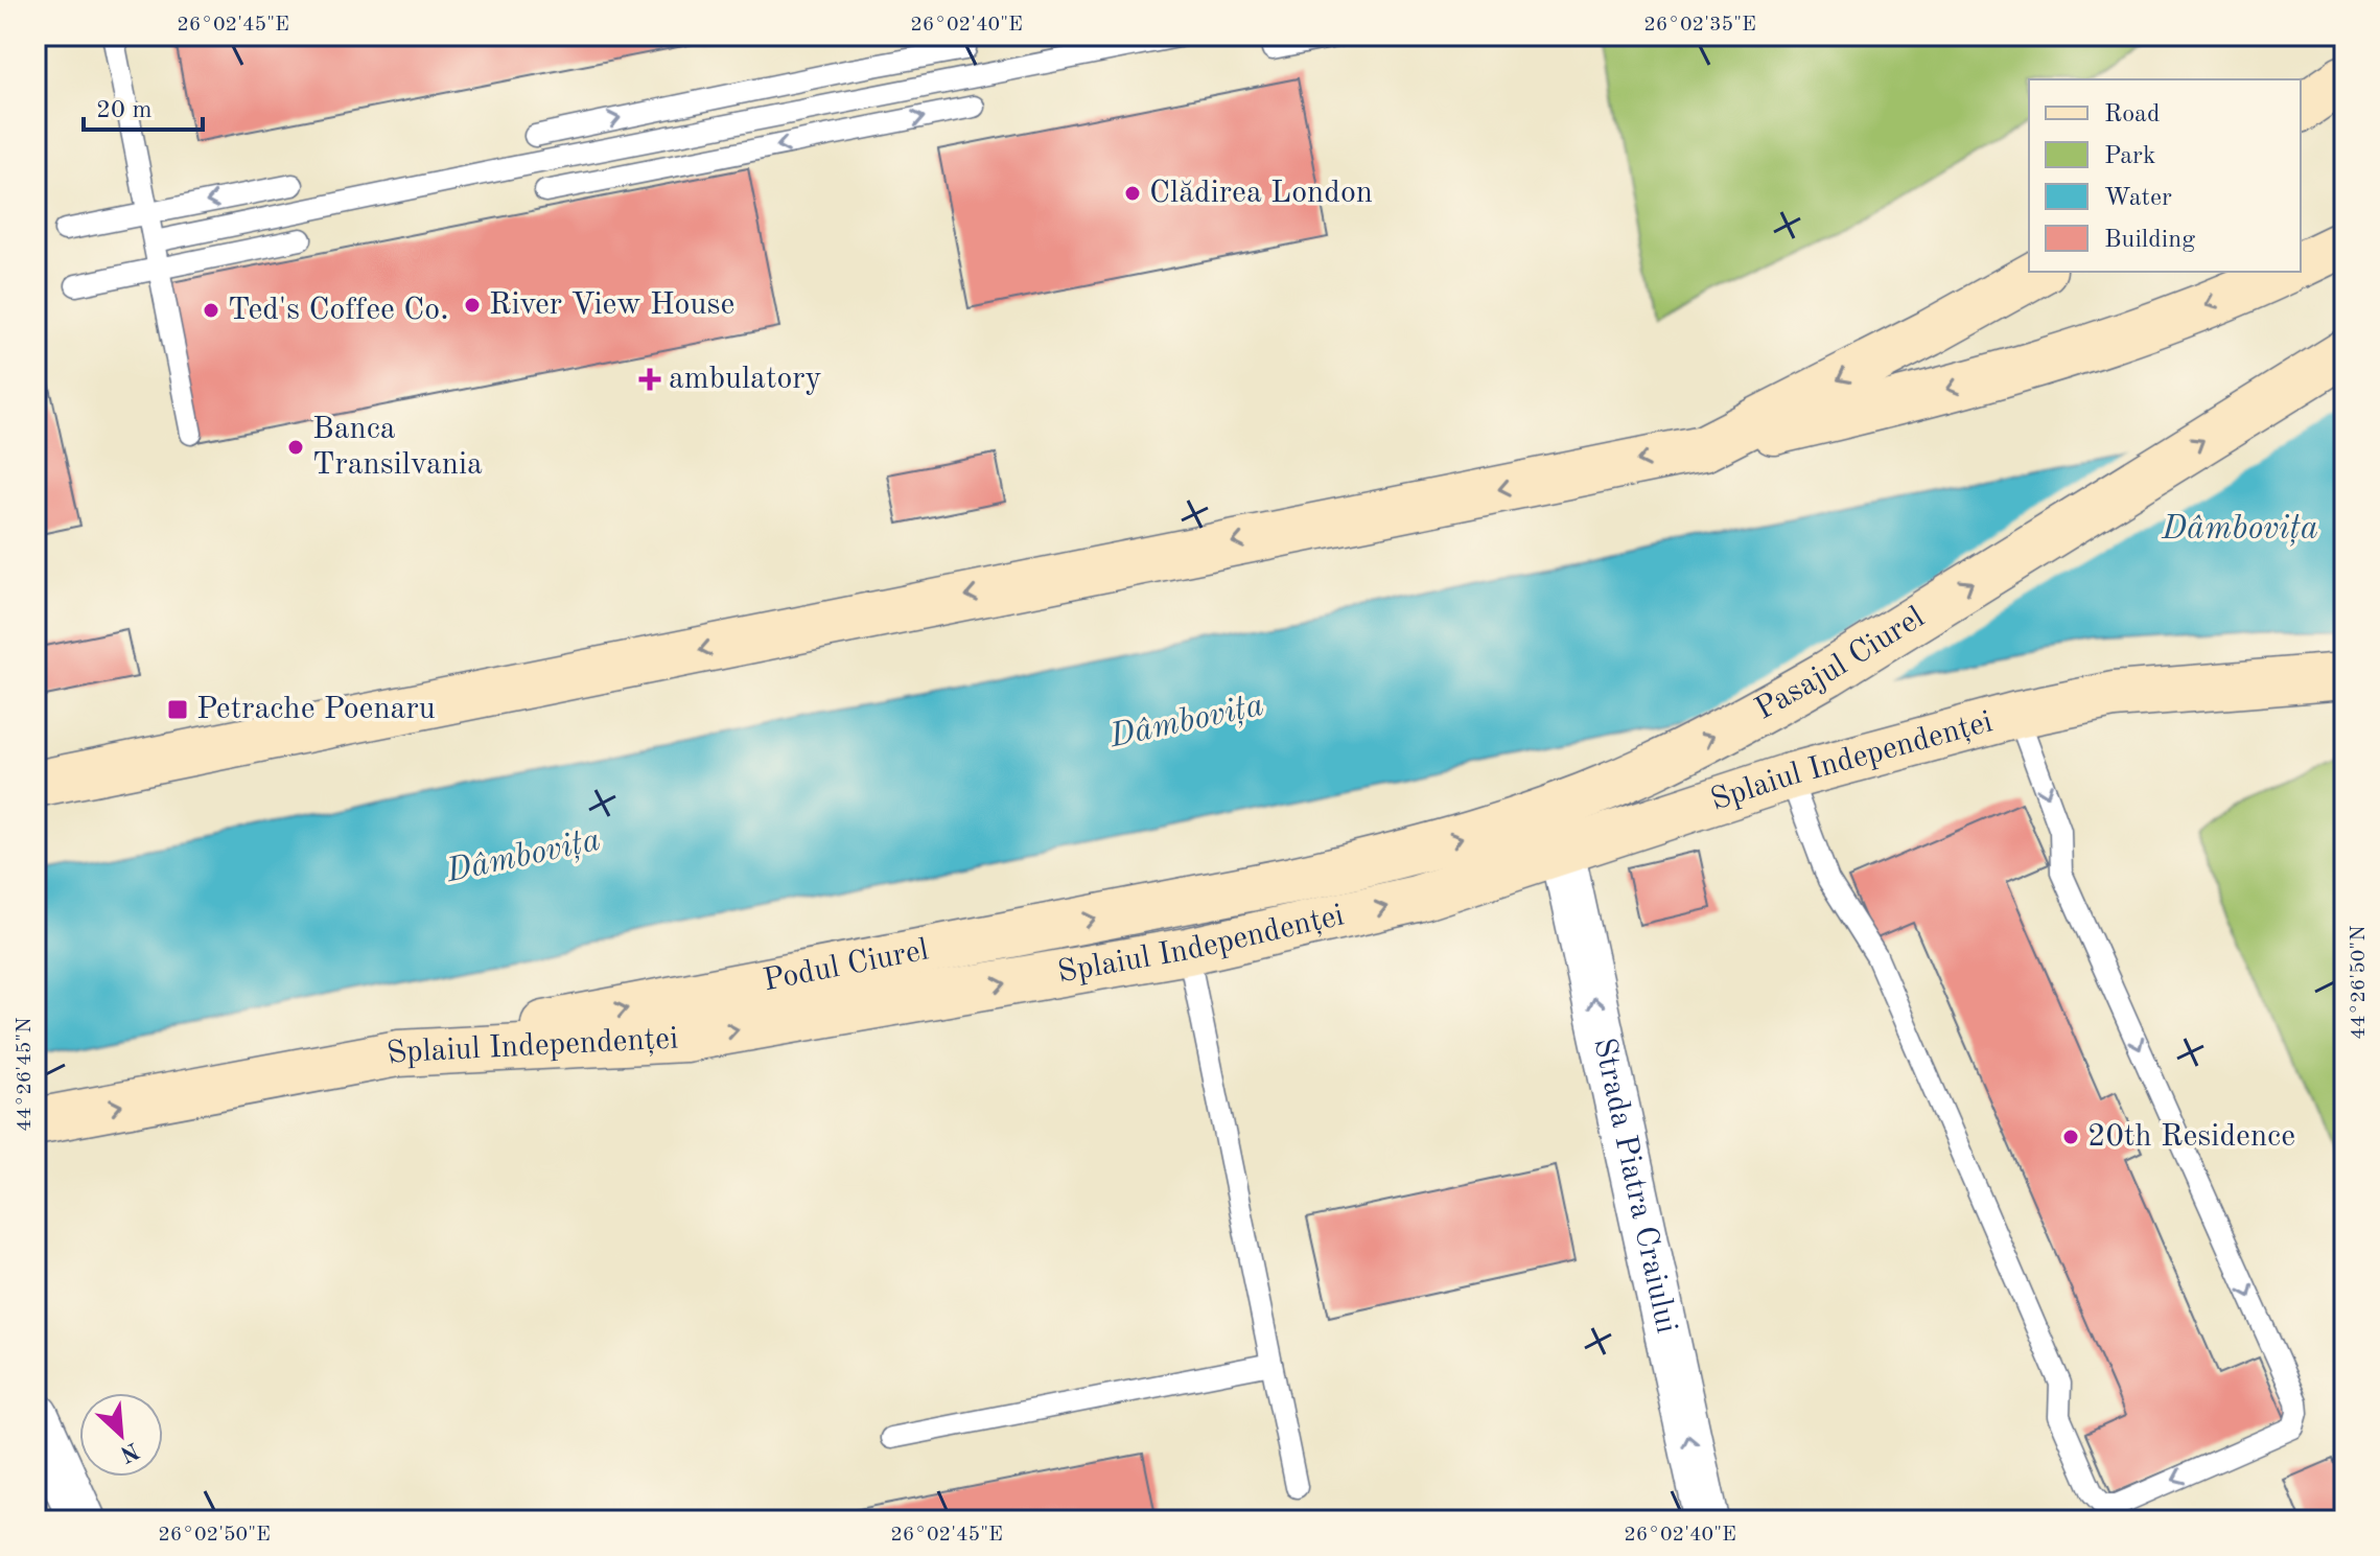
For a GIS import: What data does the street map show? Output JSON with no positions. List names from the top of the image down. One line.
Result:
{"streets":{"main road":["Pasajul Ciurel","Splaiul Independenței","Podul Ciurel"],"street":["Strada Piatra Craiului"]},"crossings":[["Pasajul Ciurel","Podul Ciurel"],["Splaiul Independenței","Podul Ciurel"],["Splaiul Independenței","Strada Piatra Craiului"]],"one_way":["Strada Piatra Craiului"],"water":["Dâmbovița"],"places":{"other":["Clădirea London","River View House","Ted's Coffee Co.","Banca Transilvania","20th Residence"],"health":["ambulatory"],"transit":["Petrache Poenaru"]},"legend":["Road","Park","Water","Building"],"scale_bar":"20 m","north":"bottom right","coordinates":["26°02'45\"E","26°02'40\"E","26°02'35\"E","44°26'50\"N","44°26'45\"N","26°02'50\"E"]}
